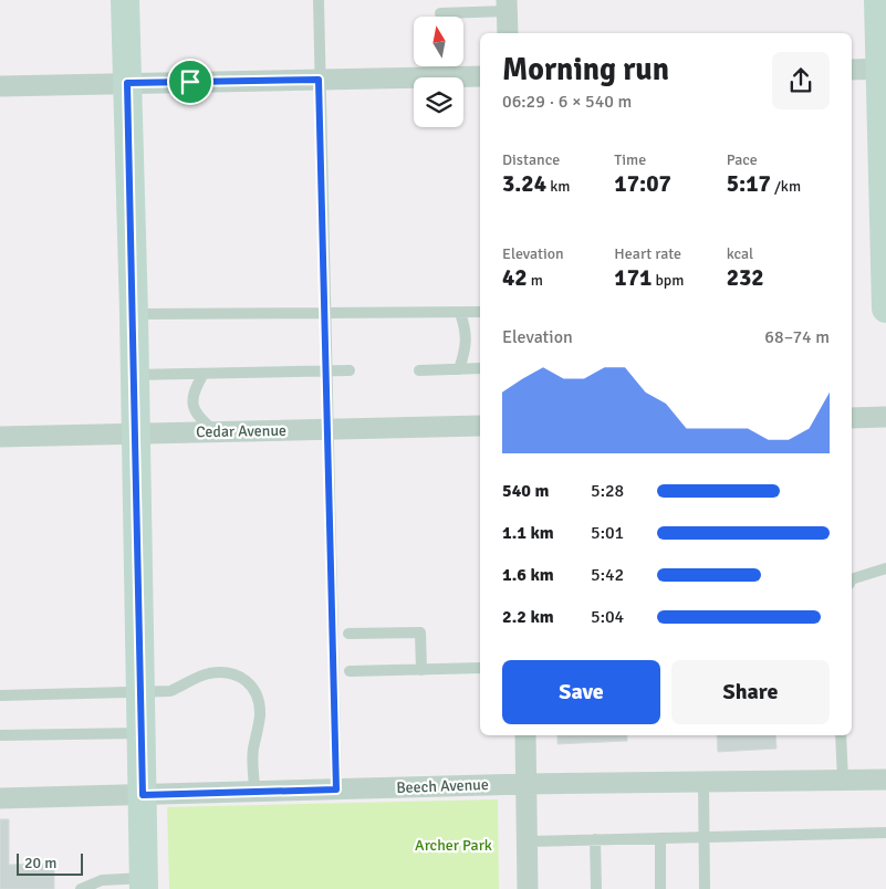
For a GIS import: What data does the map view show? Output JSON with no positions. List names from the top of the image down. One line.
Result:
{"streets":{"street":["Cedar Avenue","Beech Avenue"]},"parks":["Archer Park"],"scale_bar":"20 m","north":"top","page":{"heading":["Morning run","06:29 · 6 × 540 m"],"stats":[["Distance","3.24 km"],["Time","17:07"],["Pace","5:17 /km"],["Elevation","42 m"],["Heart rate","171 bpm"],["kcal","232"]],"chart":["Elevation","68–74 m"],"list":[{"name":"540 m","note":"5:28"},{"name":"1.1 km","note":"5:01"},{"name":"1.6 km","note":"5:42"},{"name":"2.2 km","note":"5:04"}],"buttons":["Save","Share"],"scale":"20 m"}}
